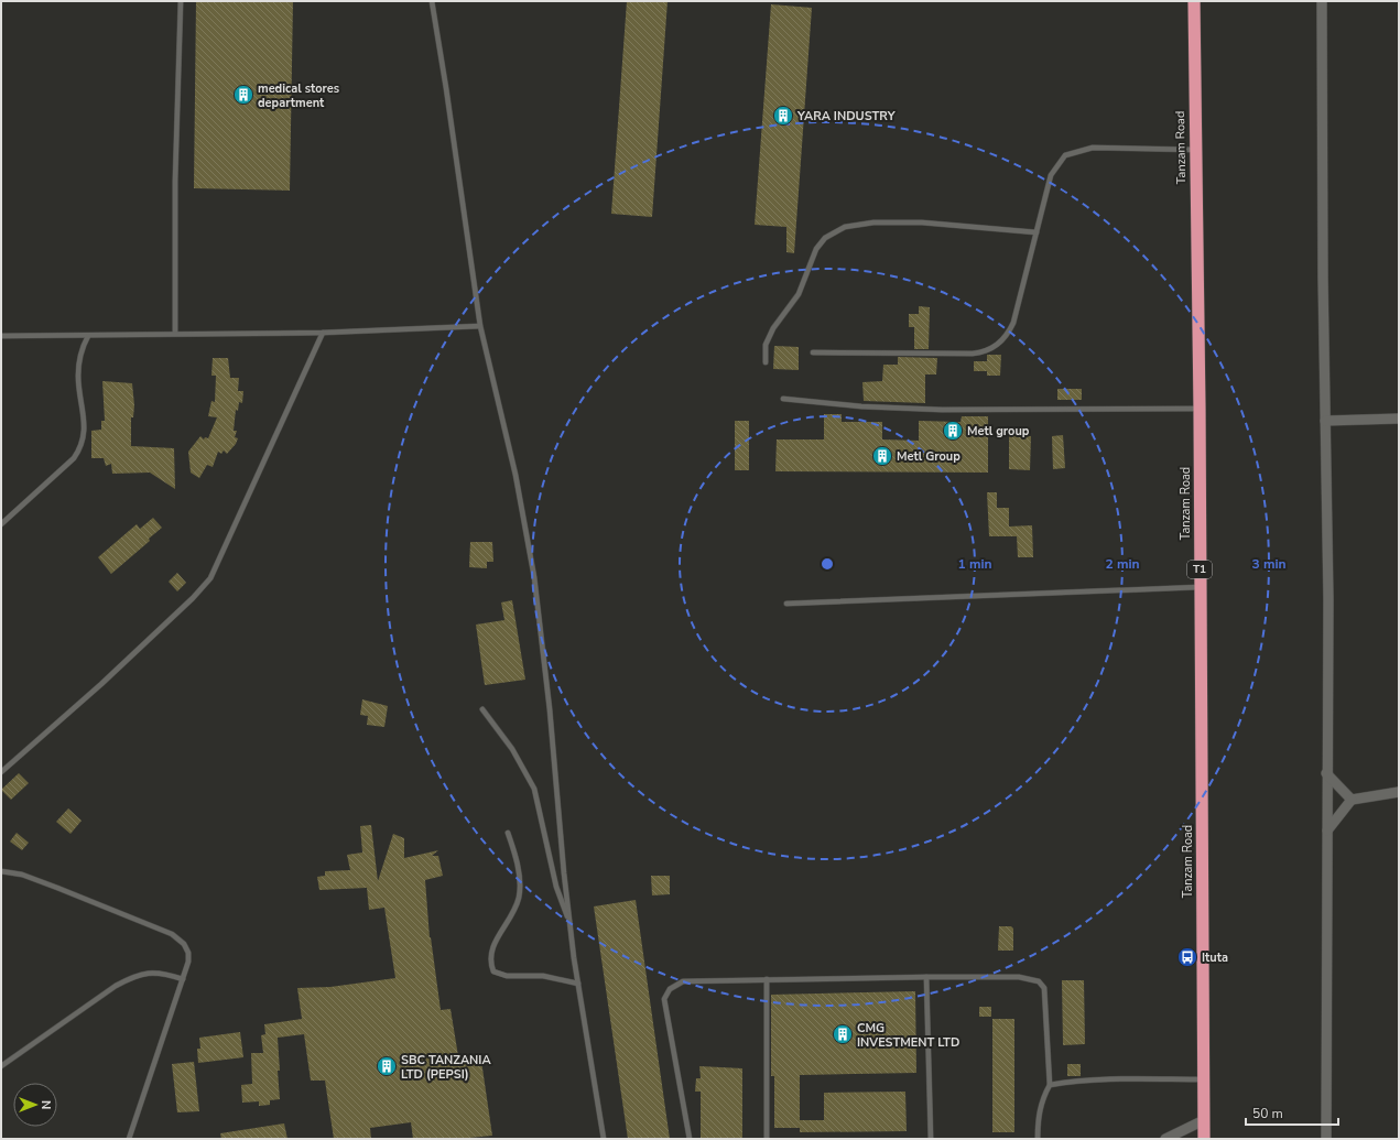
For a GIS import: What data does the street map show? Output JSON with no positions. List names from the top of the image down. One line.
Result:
{"streets":{"highway":["Tanzam Road","T1"]},"places":{"building":["medical stores department","YARA INDUSTRY","Metl group","Metl Group","CMG INVESTMENT LTD","SBC TANZANIA LTD (PEPSI)"],"bus stop":["Ituta"]},"scale_bar":"50 m","north":"right","rings":["1 min","2 min","3 min"]}
